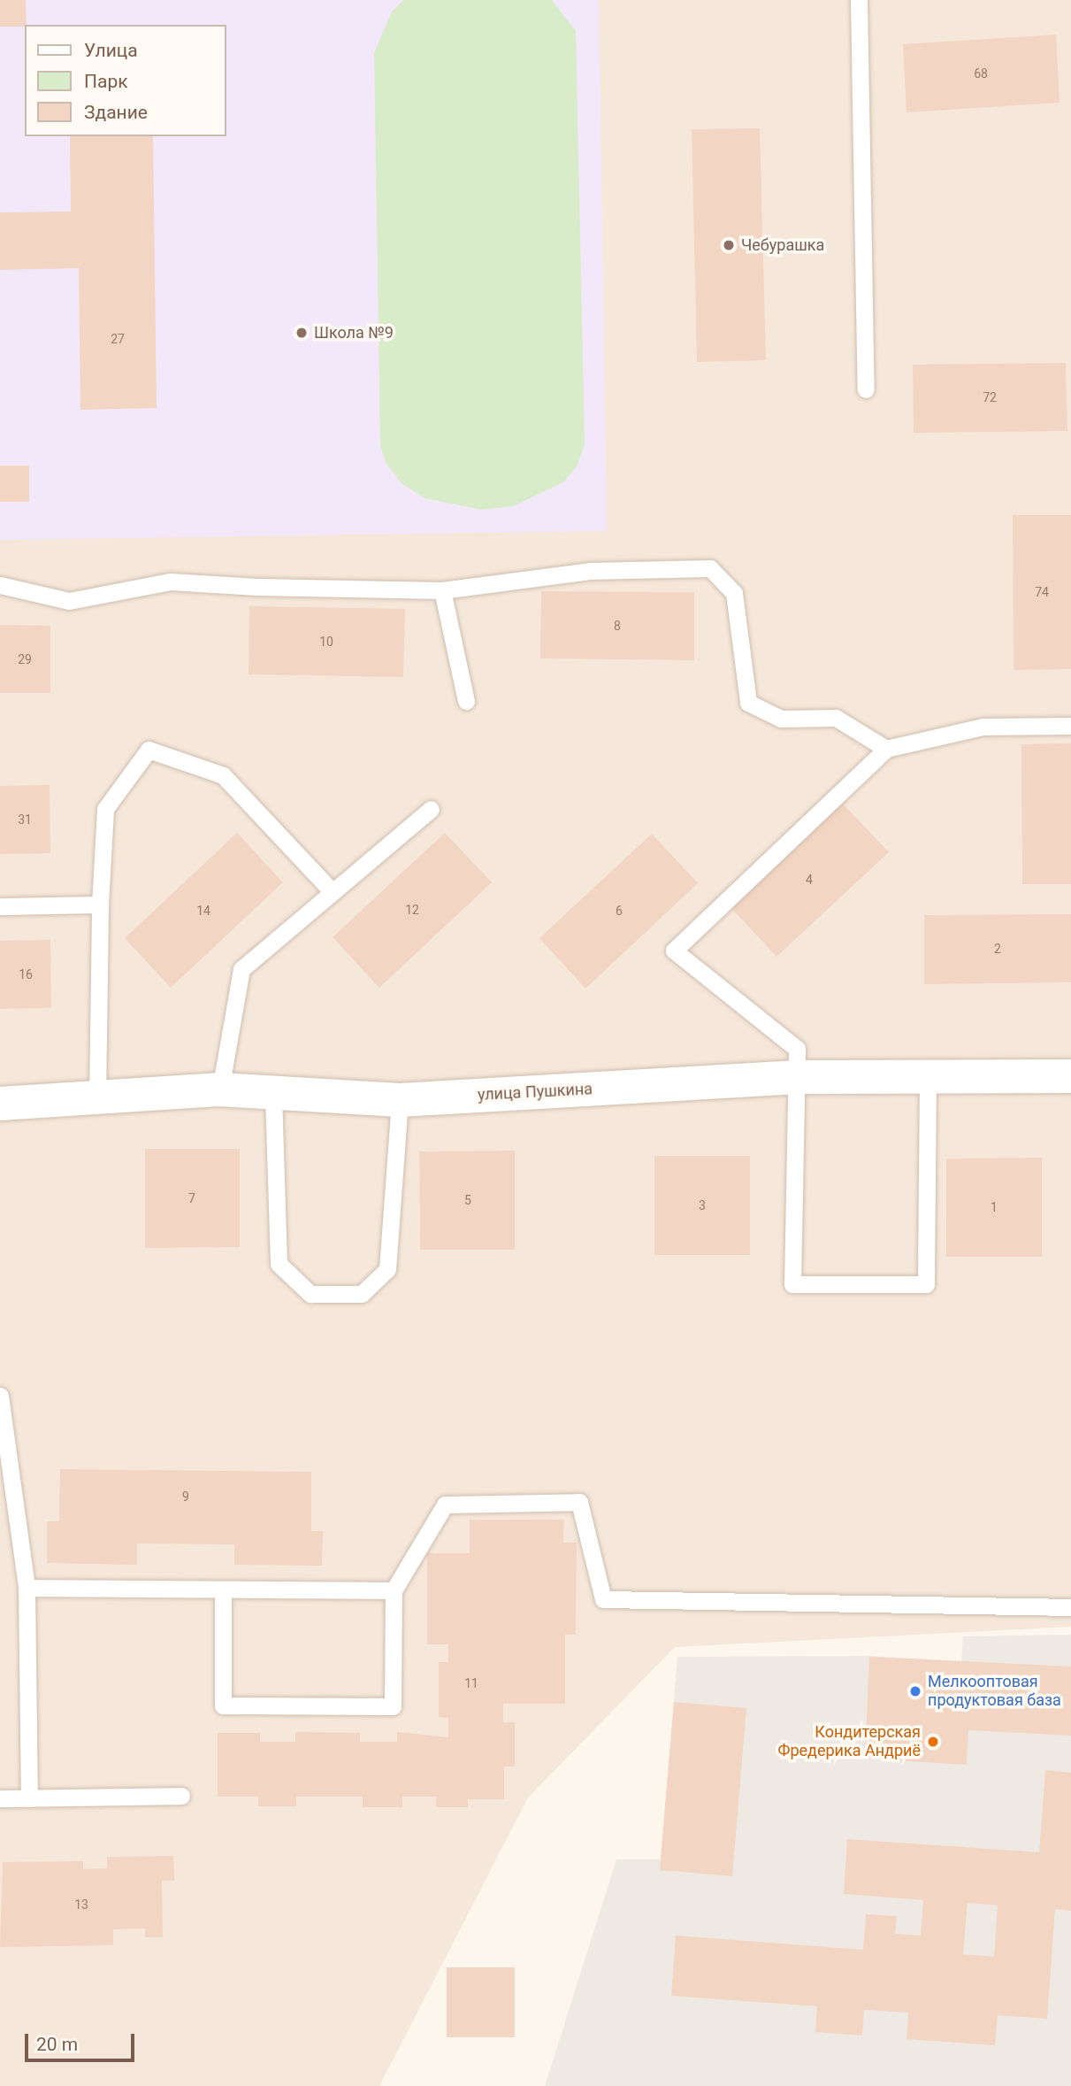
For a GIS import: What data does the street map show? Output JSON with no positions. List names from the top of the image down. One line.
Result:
{"streets":{"street":["улица Пушкина"]},"places":["Чебурашка","Школа №9","Мелкооптовая продуктовая база","Кондитерская Фредерика Андриё"],"house_numbers":["68","27","72","74","8","10","29","31","4","12","14","6","2","16","7","5","3","1","9","11","13"],"legend":["Улица","Парк","Здание"],"scale_bar":"20 m"}
